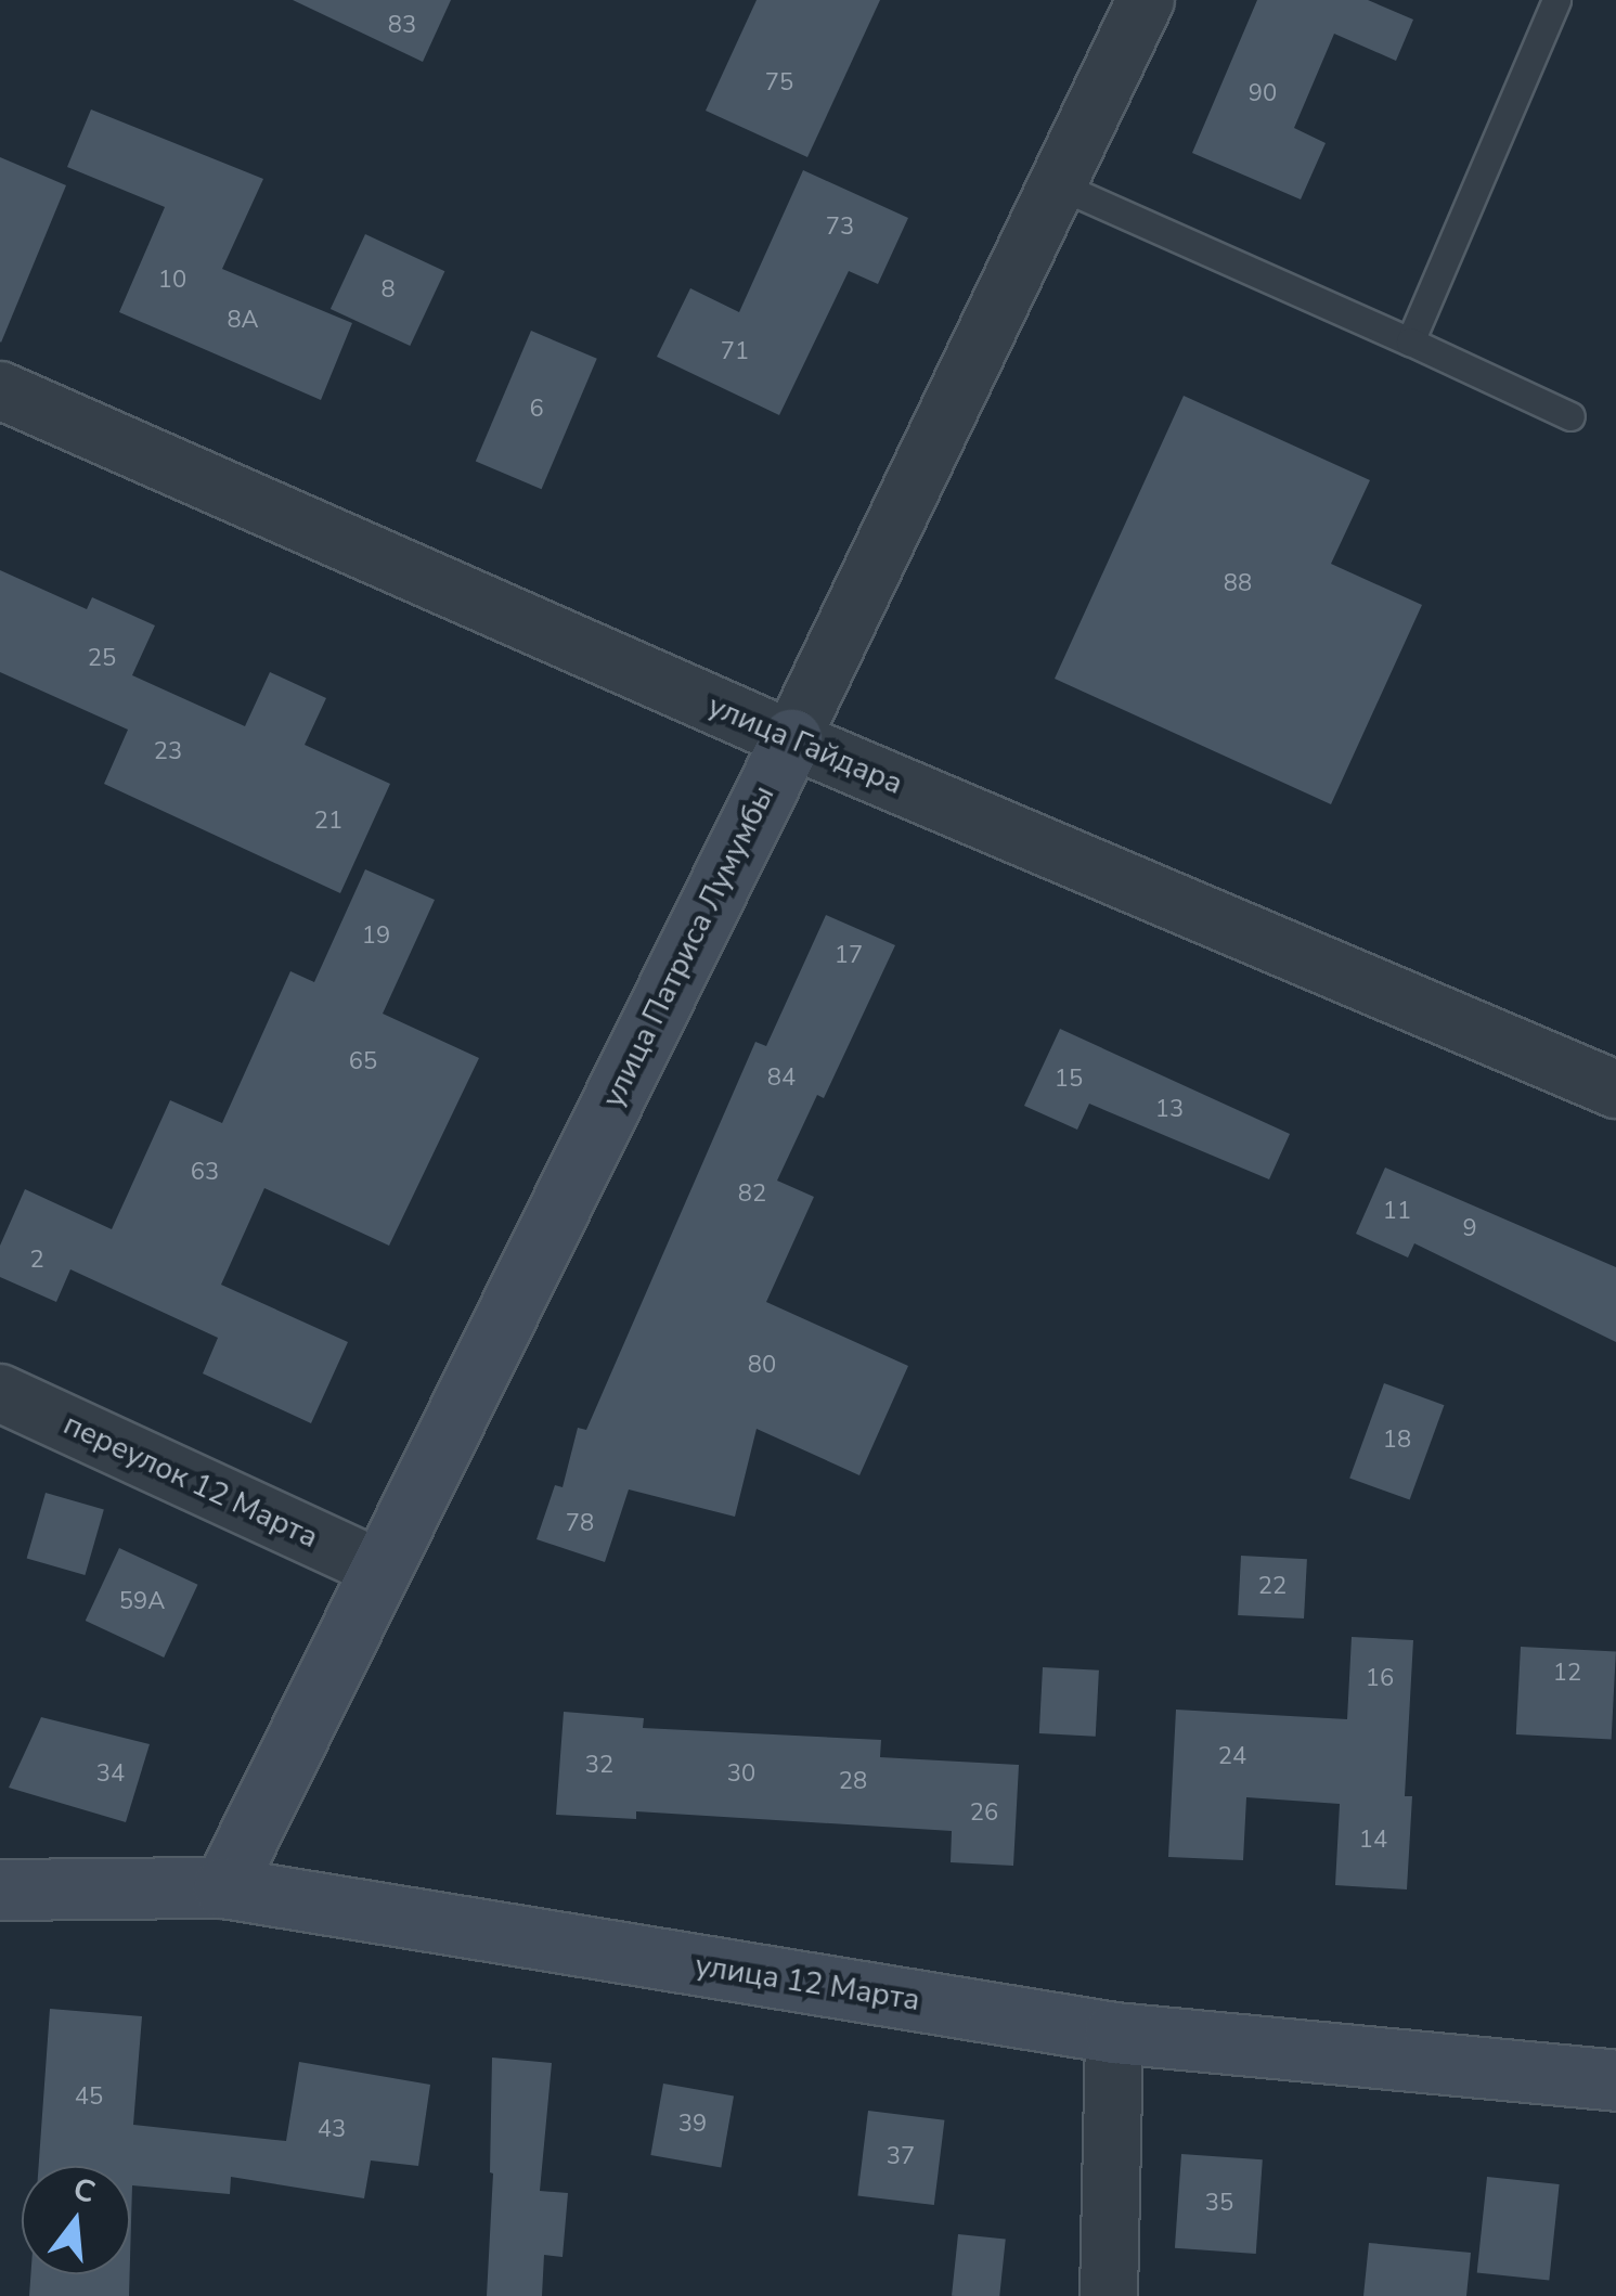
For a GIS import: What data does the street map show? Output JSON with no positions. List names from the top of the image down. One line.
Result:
{"streets":{"street":["улица Гайдара","улица Патриса Лумумбы","переулок 12 Марта","улица 12 Марта"]},"crossings":[["улица Гайдара","улица Патриса Лумумбы"],["улица Патриса Лумумбы","переулок 12 Марта"],["улица Патриса Лумумбы","улица 12 Марта"]],"house_numbers":["83","75","90","73","10","8","8А","71","6","88","25","23","21","19","17","65","84","15","13","63","82","11","9","2","80","18","78","22","59А","12","16","24","32","34","30","28","26","14","45","39","43","37","35"],"north":"top"}
